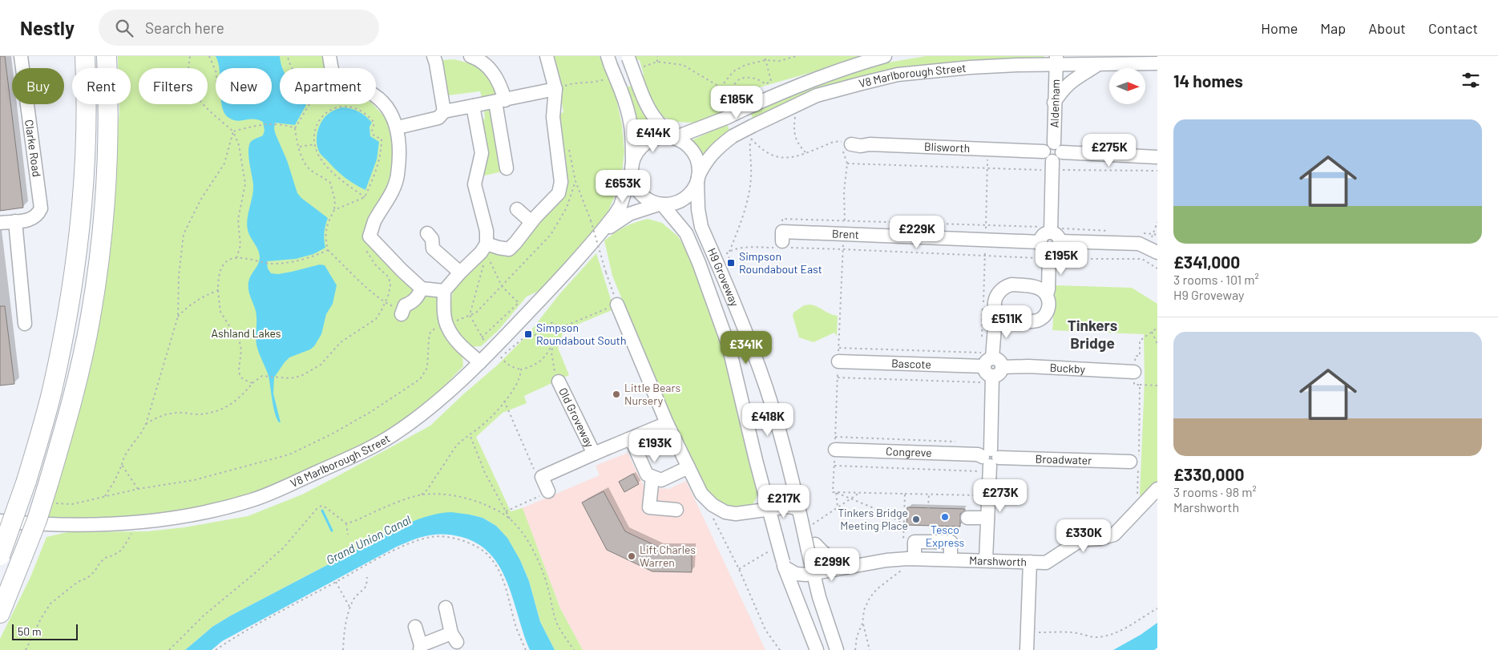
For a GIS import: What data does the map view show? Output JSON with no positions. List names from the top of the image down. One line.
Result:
{"streets":{"street":["V8 Marlborough Street","Aldenham","Blisworth","Clarke Road","Brent","H9 Groveway","Bascote","Buckby","Old Groveway","Congreve","Broadwater","Marshworth"]},"crossings":[["V8 Marlborough Street","Aldenham"],["V8 Marlborough Street","H9 Groveway"],["Aldenham","Blisworth"],["Bascote","Buckby"],["Congreve","Broadwater"]],"districts":["Tinkers Bridge"],"water":["Grand Union Canal"],"parks":["Ashland Lakes"],"places":{"transit":["Simpson Roundabout East","Simpson Roundabout South"],"other":["Little Bears Nursery","Tesco Express","Tinkers Bridge Meeting Place","Lift Charles Warren"]},"scale_bar":"50 m","north":"right","page":{"header":"Nestly","search":"Search here","nav":["Home","Map","About","Contact"],"heading":"14 homes","chip":["Buy","Rent","Filters","New","Apartment"],"price":["£185K","£414K","£275K","£653K","£229K","£195K","£511K","£341K","£418K","£193K","£273K","£217K","£330K","£299K"],"list":[{"name":"£341,000","note":"3 rooms · 101 m² · H9 Groveway"},{"name":"£330,000","note":"3 rooms · 98 m² · Marshworth"}],"scale":"50 m"}}
